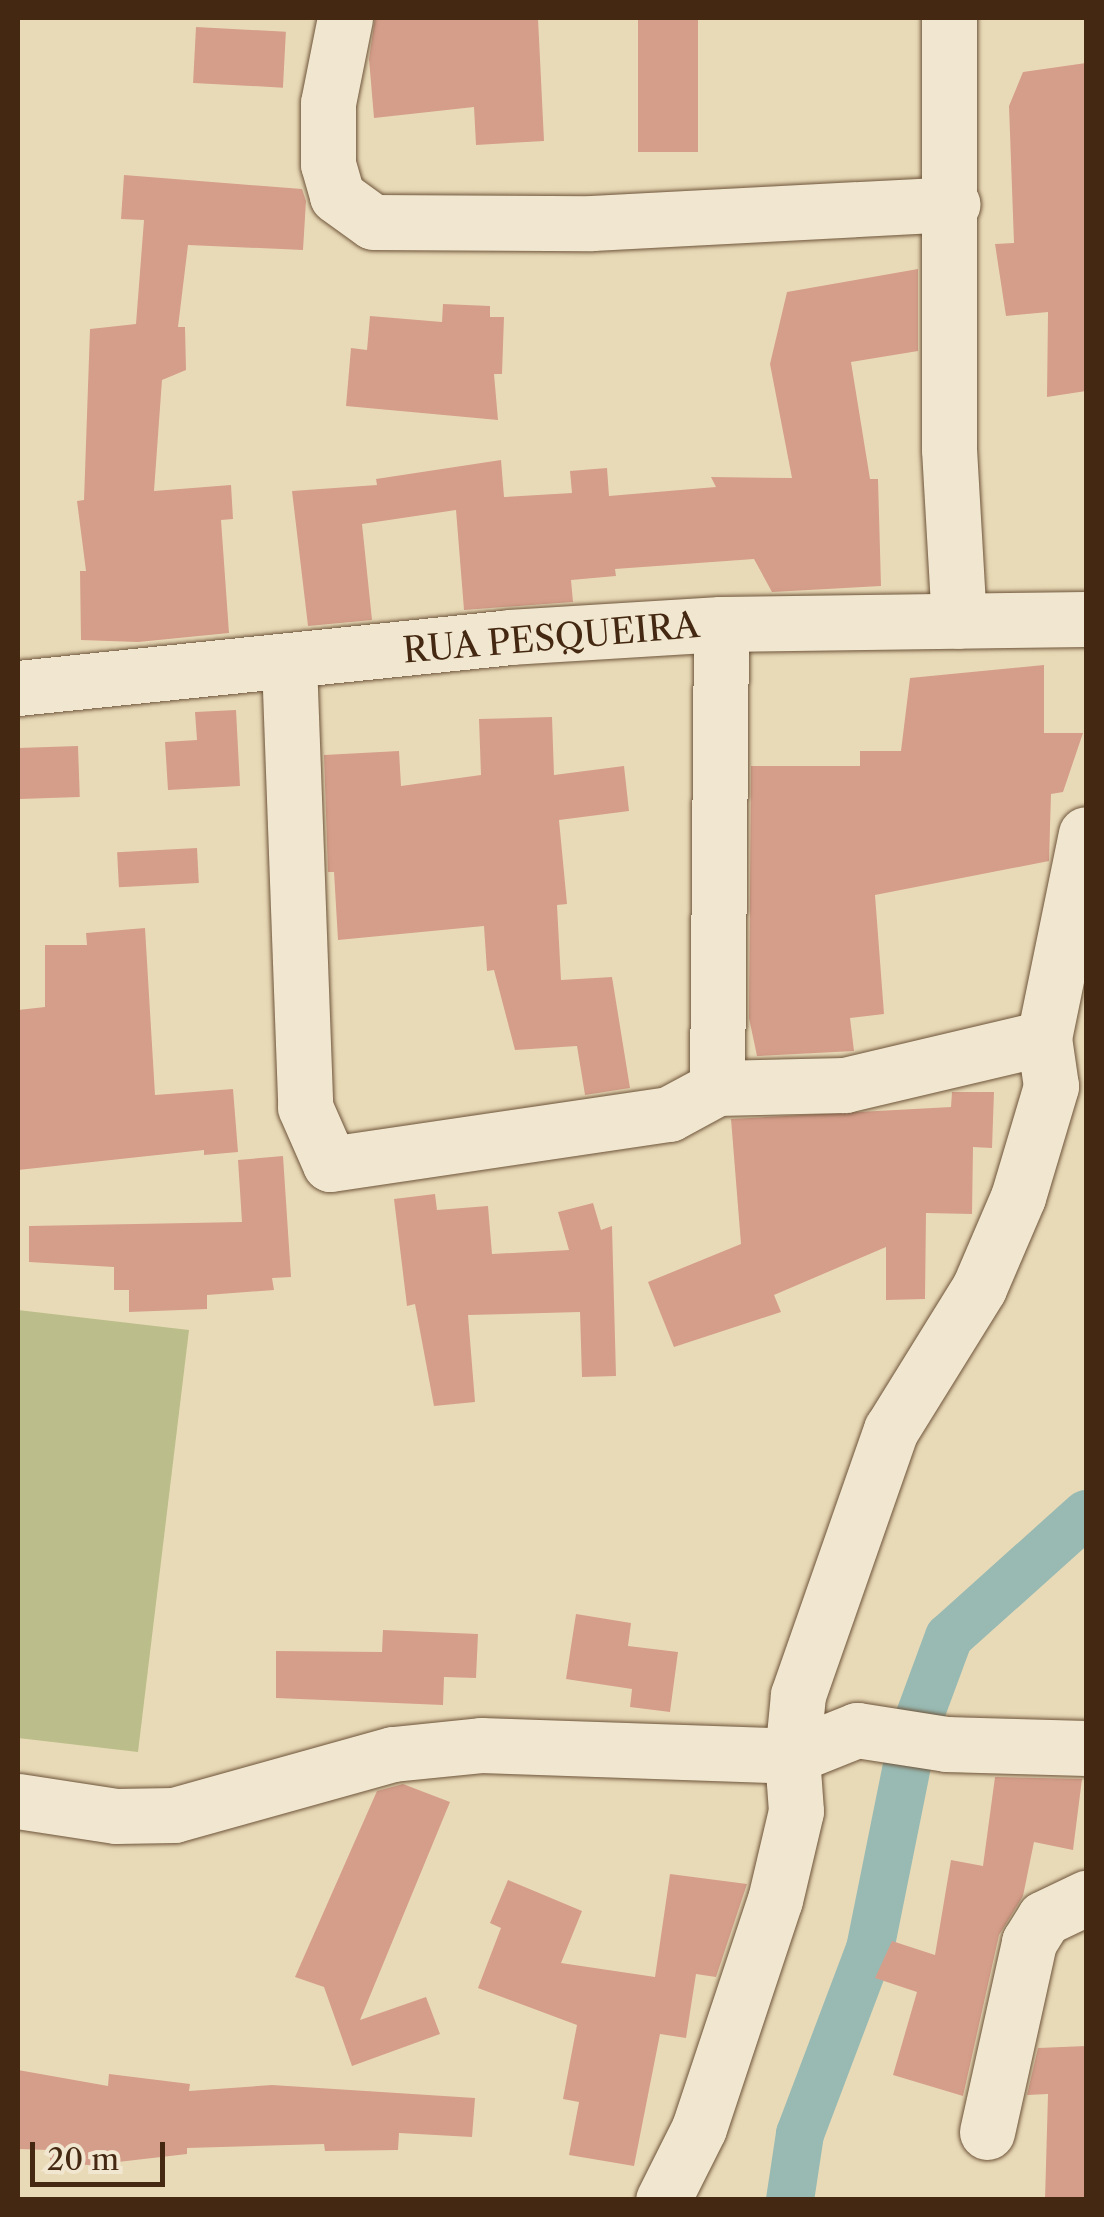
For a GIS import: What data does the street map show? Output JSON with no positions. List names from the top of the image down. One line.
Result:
{"streets":{"street":["RUA PESQUEIRA"]},"scale_bar":"20 m"}
